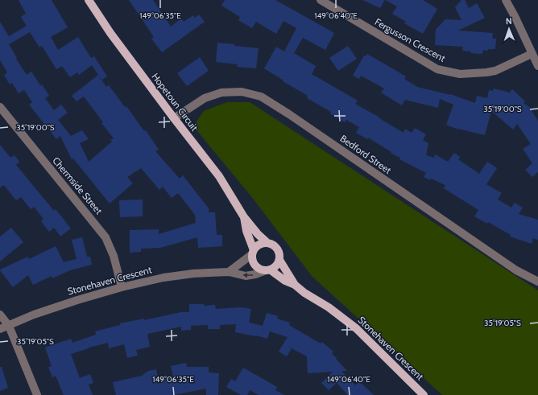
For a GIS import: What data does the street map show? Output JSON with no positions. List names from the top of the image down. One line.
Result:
{"streets":{"main road":["Hopetoun Circuit","Stonehaven Crescent"],"street":["Fergusson Crescent","Bedford Street","Chermside Street"]},"crossings":[["Hopetoun Circuit","Bedford Street"],["Hopetoun Circuit","Stonehaven Crescent"],["Chermside Street","Stonehaven Crescent"]],"north":"top","coordinates":["149°06'35\"E","149°06'40\"E","35°19'00\"S","35°19'05\"S"]}
